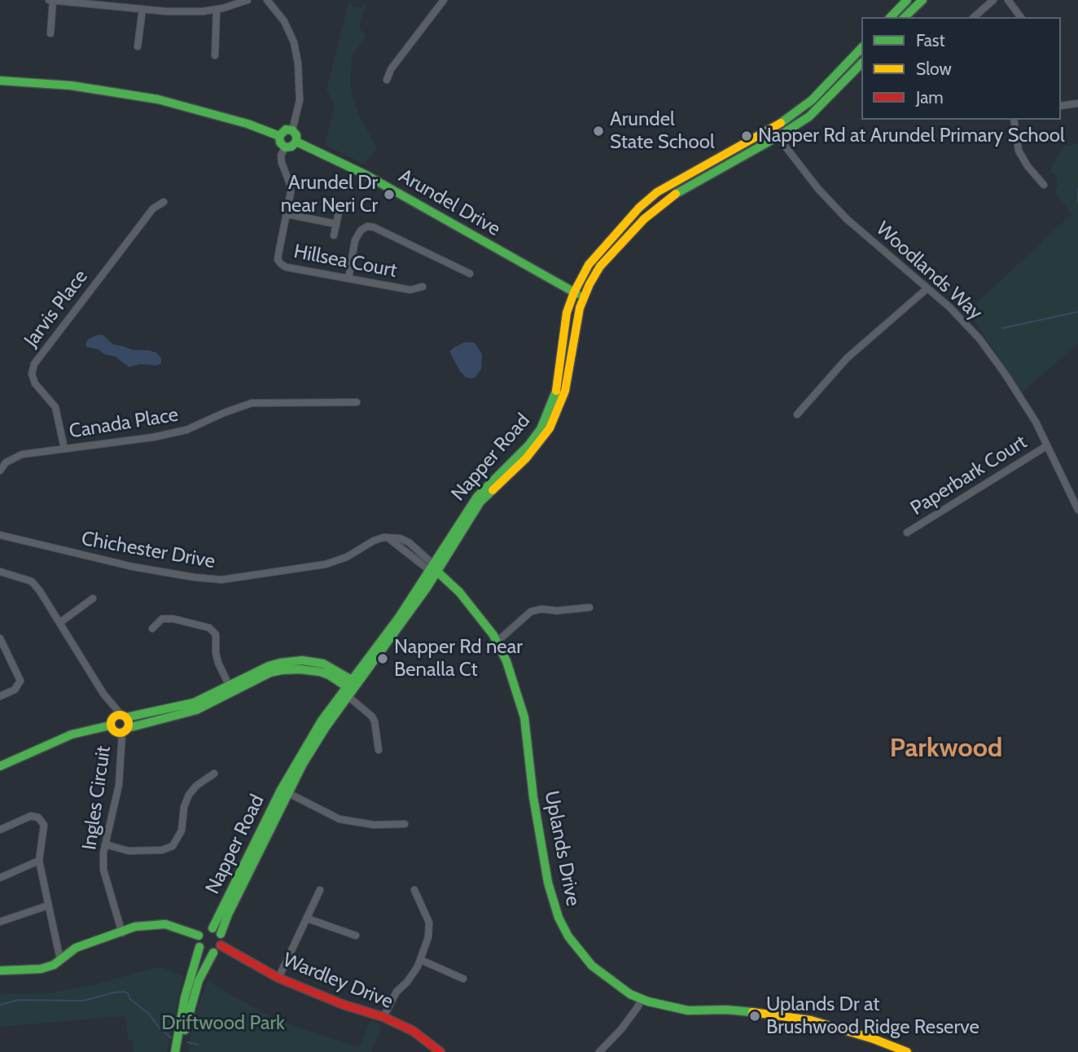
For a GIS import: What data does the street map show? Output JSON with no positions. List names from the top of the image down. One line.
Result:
{"streets":{"main road":["Arundel Drive","Napper Road","Uplands Drive","Wardley Drive"],"street":["Hillsea Court","Woodlands Way","Jarvis Place","Canada Place","Paperbark Court","Chichester Drive","Ingles Circuit"]},"crossings":[["Arundel Drive","Hillsea Court"],["Arundel Drive","Napper Road"],["Woodlands Way","Napper Road"],["Woodlands Way","Paperbark Court"],["Jarvis Place","Canada Place"],["Napper Road","Chichester Drive"],["Napper Road","Uplands Drive"],["Napper Road","Wardley Drive"],["Chichester Drive","Uplands Drive"]],"districts":["Parkwood"],"parks":["Driftwood Park"],"places":["Arundel State School","Napper Rd at Arundel Primary School","Arundel Dr near Neri Cr","Napper Rd near Benalla Ct","Uplands Dr at Brushwood Ridge Reserve"],"legend":["Fast","Slow","Jam"]}
